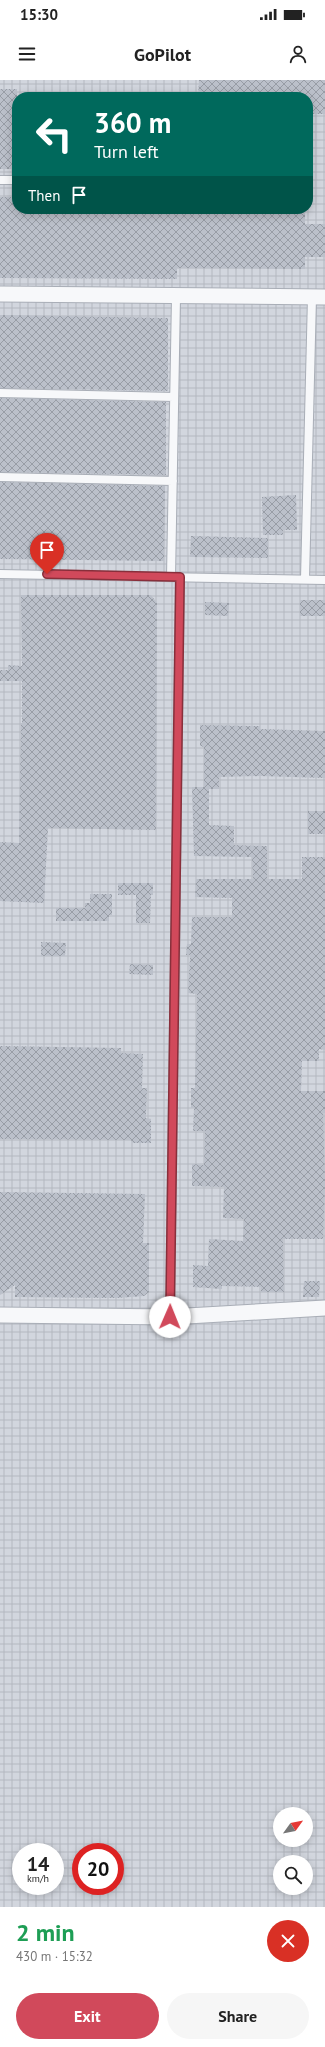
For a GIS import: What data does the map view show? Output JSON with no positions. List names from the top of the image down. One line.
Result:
{"north":"top right","page":{"status":"15:30","header":"GoPilot","turn":["360 m","Turn left"],"then":"Then","speed":"14 km/h","limit":"20","heading":["2 min","430 m · 15:32"],"buttons":["Exit","Share"]}}
